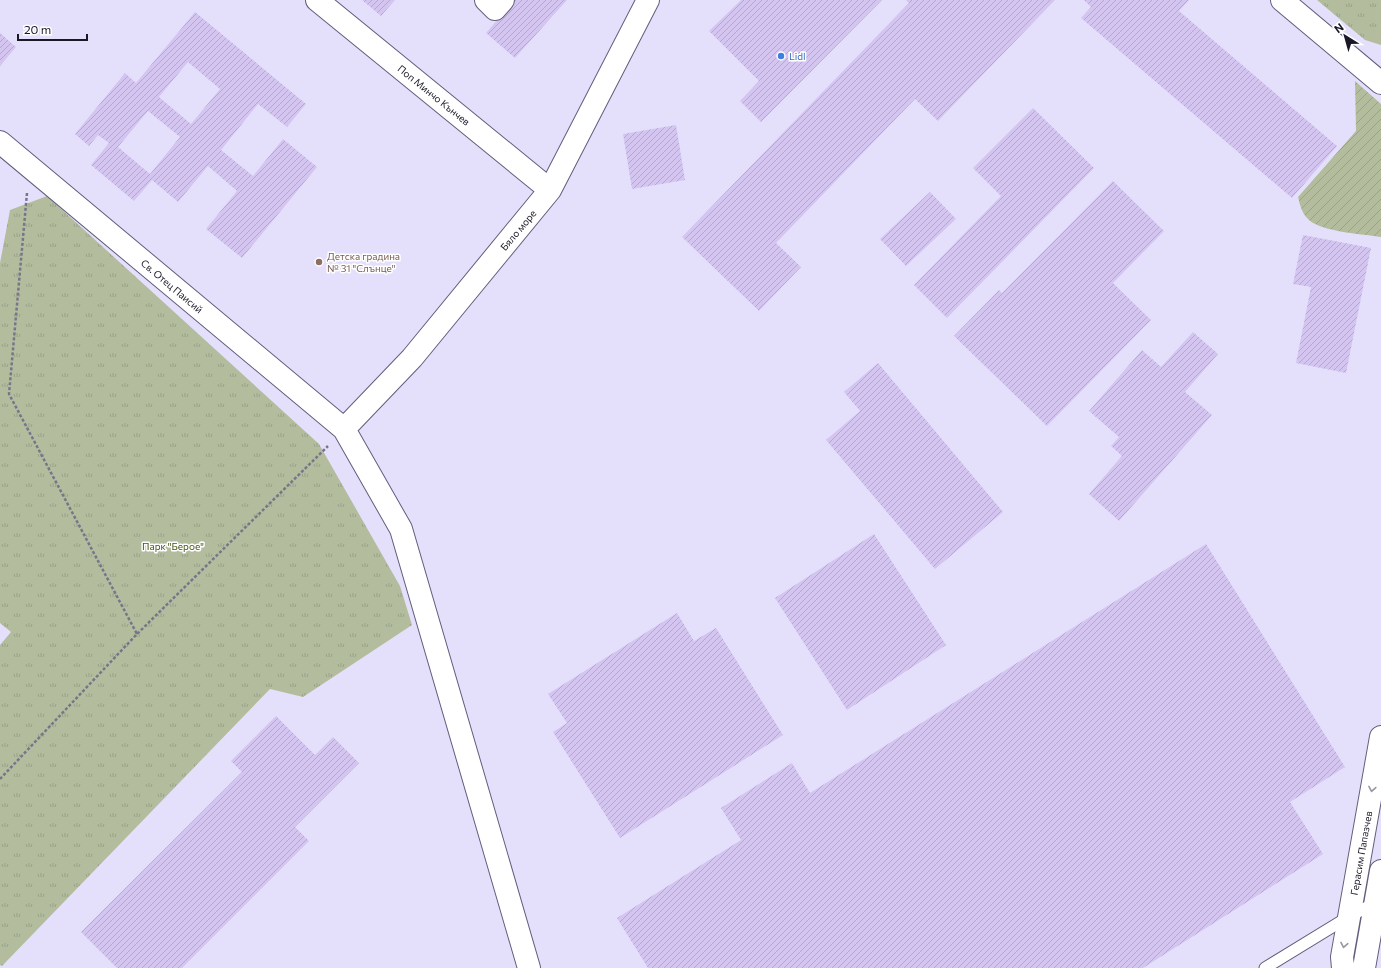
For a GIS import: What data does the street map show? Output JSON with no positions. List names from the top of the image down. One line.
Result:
{"streets":{"street":["Поп Минчо Кънчев","Бяло море","Св. Отец Паисий","Герасим Папазчев"]},"crossings":[["Поп Минчо Кънчев","Бяло море"],["Бяло море","Св. Отец Паисий"]],"parks":["Парк \"Берое\""],"places":["Lidl","Детска градина № 31 \"Слънце\""],"scale_bar":"20 m","north":"top left"}
